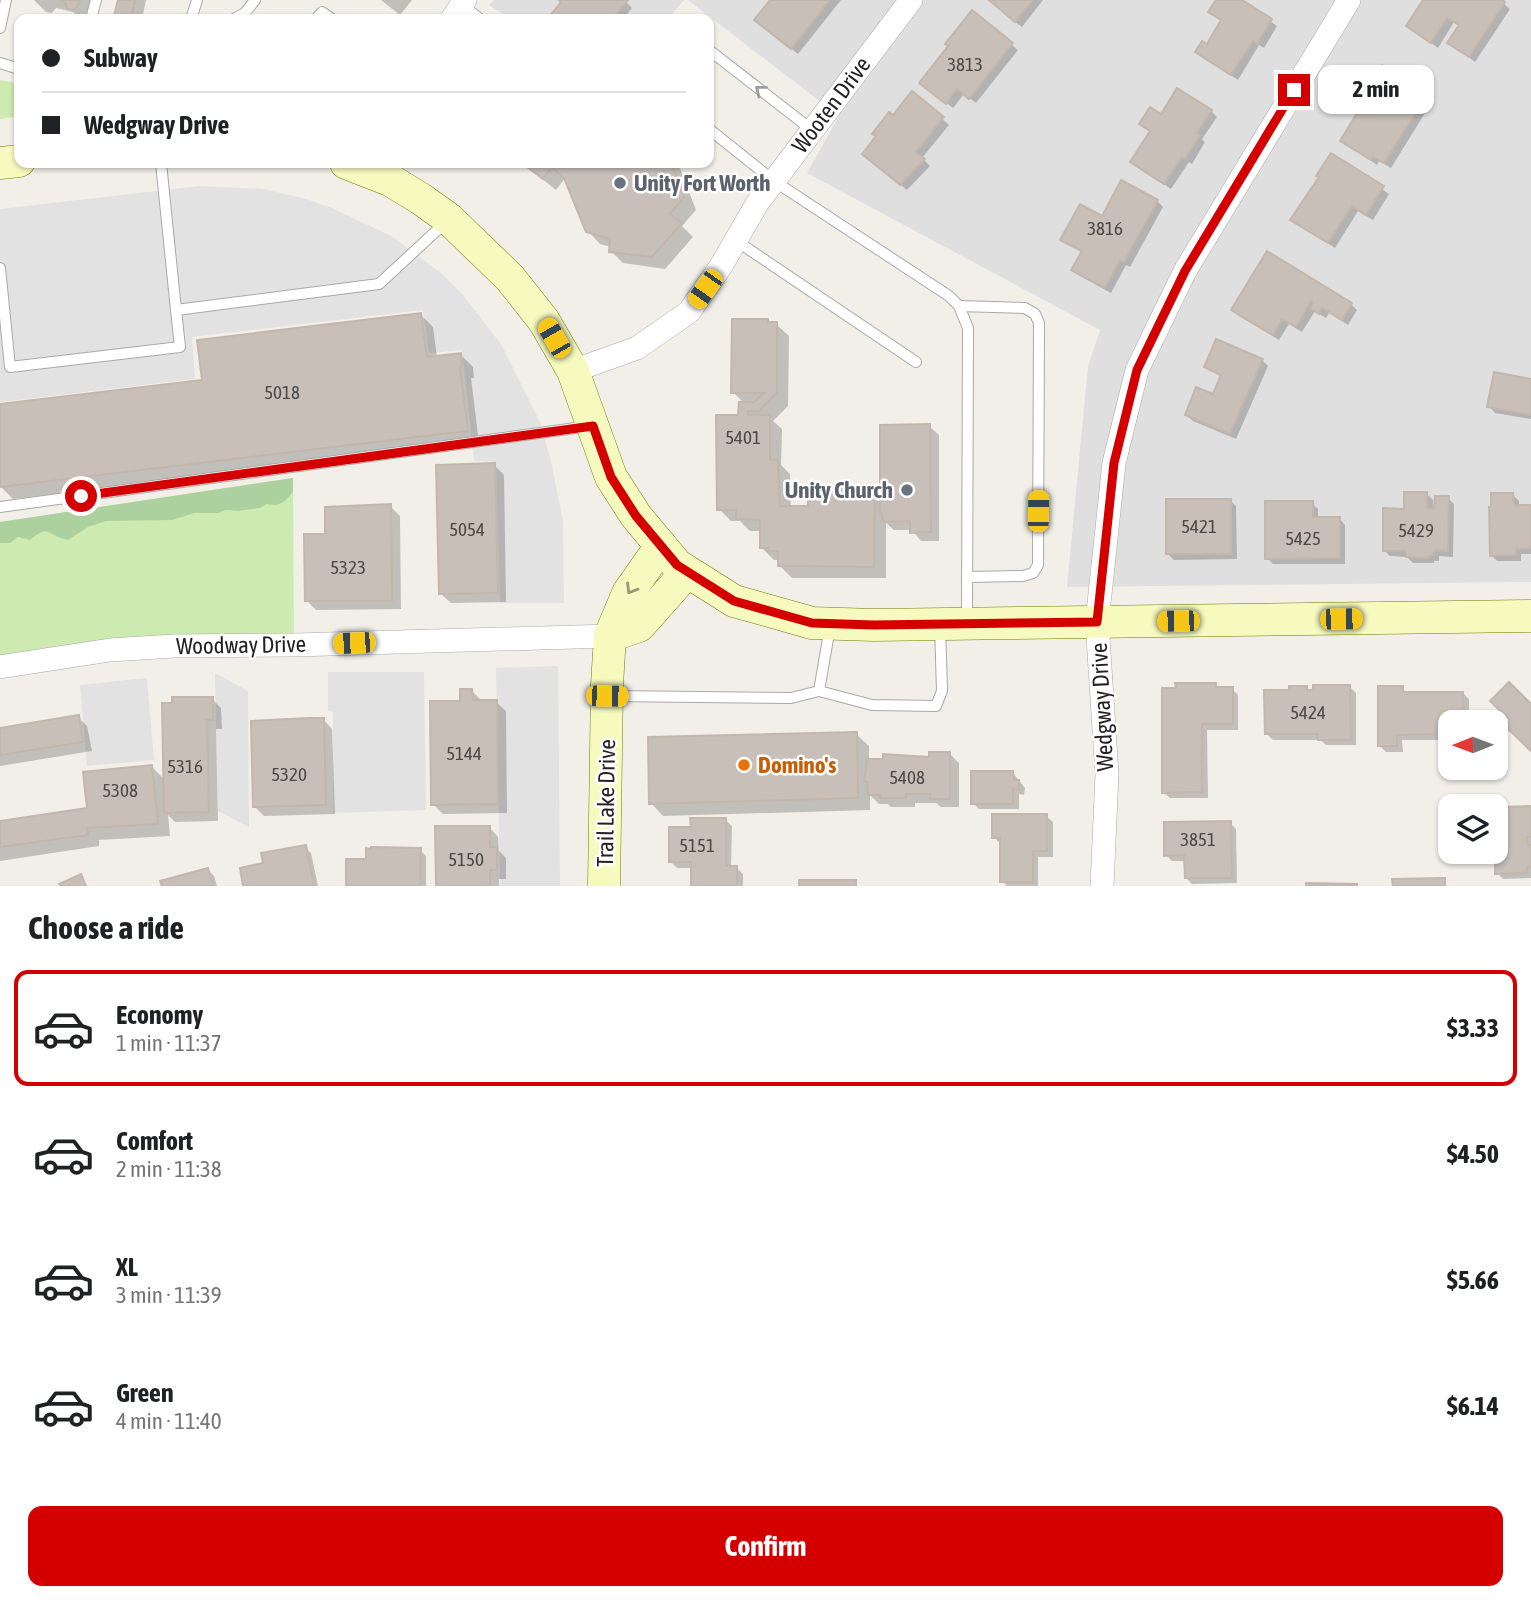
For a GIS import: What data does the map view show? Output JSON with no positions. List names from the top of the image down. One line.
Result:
{"streets":{"street":["Wooten Drive","Woodway Drive","Wedgway Drive","Trail Lake Drive"]},"crossings":[["Woodway Drive","Trail Lake Drive"]],"places":["Unity Fort Worth","Unity Church","Domino's"],"house_numbers":["3813","3816","5018","5401","5421","5054","5429","5425","5323","5424","5144","5316","5320","5408","5308","3851","5151","5150"],"north":"left","page":{"banner":["Subway","Wedgway Drive"],"bubble":"2 min","heading":"Choose a ride","list":[{"name":"Economy","note":"1 min · 11:37","value":"$3.33"},{"name":"Comfort","note":"2 min · 11:38","value":"$4.50"},{"name":"XL","note":"3 min · 11:39","value":"$5.66"},{"name":"Green","note":"4 min · 11:40","value":"$6.14"}],"buttons":"Confirm"}}
